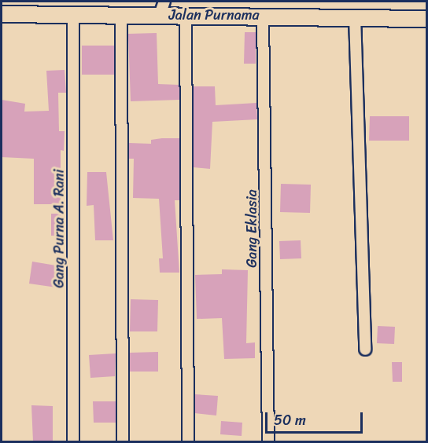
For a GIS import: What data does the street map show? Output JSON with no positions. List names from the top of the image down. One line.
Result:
{"streets":{"street":["Jalan Purnama","Gang Purna A. Rani","Gang Eklasia"]},"crossings":[["Jalan Purnama","Gang Purna A. Rani"],["Jalan Purnama","Gang Eklasia"]],"scale_bar":"50 m"}
